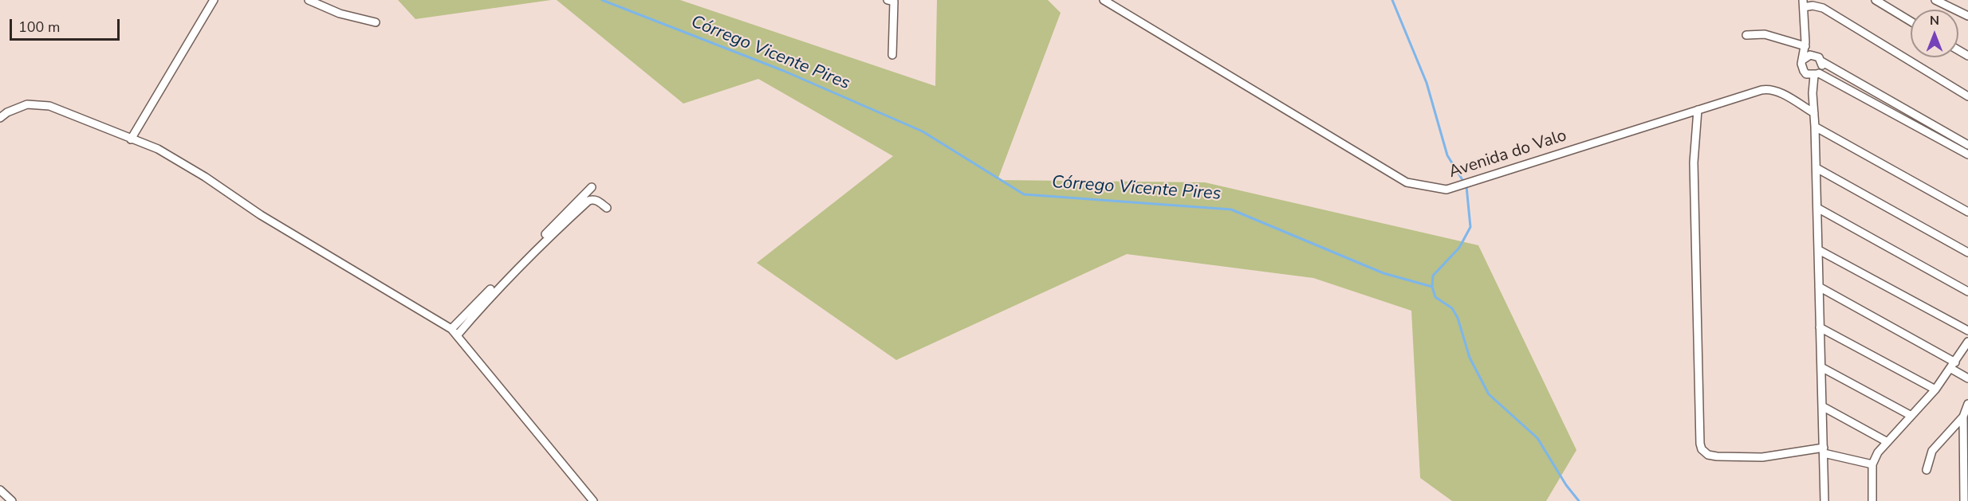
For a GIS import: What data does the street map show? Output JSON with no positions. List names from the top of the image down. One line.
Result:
{"streets":{"street":["Avenida do Valo"]},"water":["Córrego Vicente Pires"],"scale_bar":"100 m","north":"top"}
